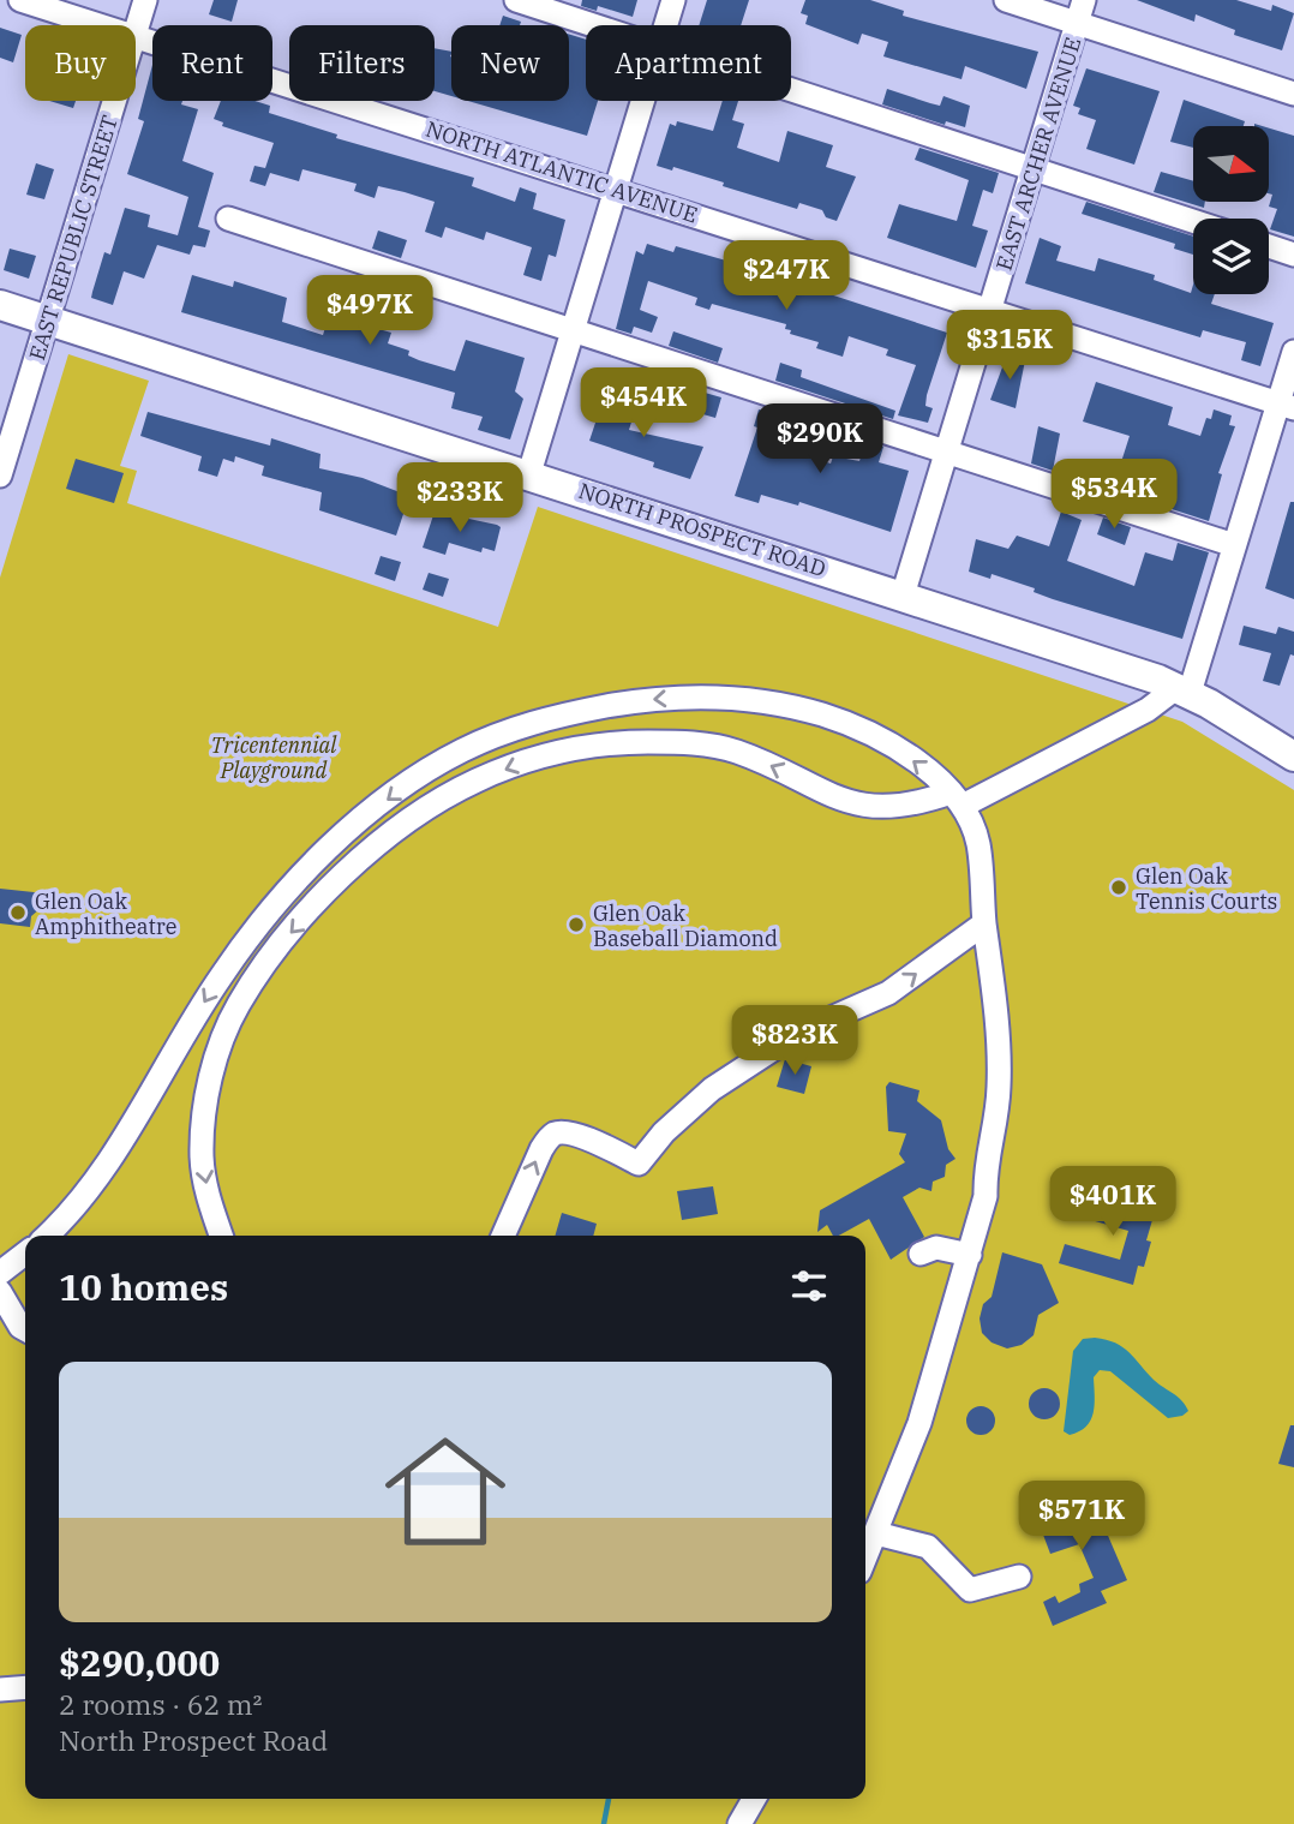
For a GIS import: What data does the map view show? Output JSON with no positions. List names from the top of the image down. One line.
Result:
{"streets":{"main road":["NORTH PROSPECT ROAD"],"street":["EAST ARCHER AVENUE","NORTH ATLANTIC AVENUE","EAST REPUBLIC STREET"]},"crossings":[["EAST ARCHER AVENUE","NORTH ATLANTIC AVENUE"],["EAST ARCHER AVENUE","NORTH PROSPECT ROAD"],["EAST REPUBLIC STREET","NORTH PROSPECT ROAD"]],"parks":["Tricentennial Playground"],"places":["Glen Oak Tennis Courts","Glen Oak Amphitheatre","Glen Oak Baseball Diamond"],"north":"right","page":{"chip":["Buy","Rent","Filters","New","Apartment"],"price":["$247K","$497K","$315K","$454K","$290K","$534K","$233K","$823K","$401K","$571K"],"heading":"10 homes","list":[{"name":"$290,000","note":"2 rooms · 62 m² · North Prospect Road"}]}}
